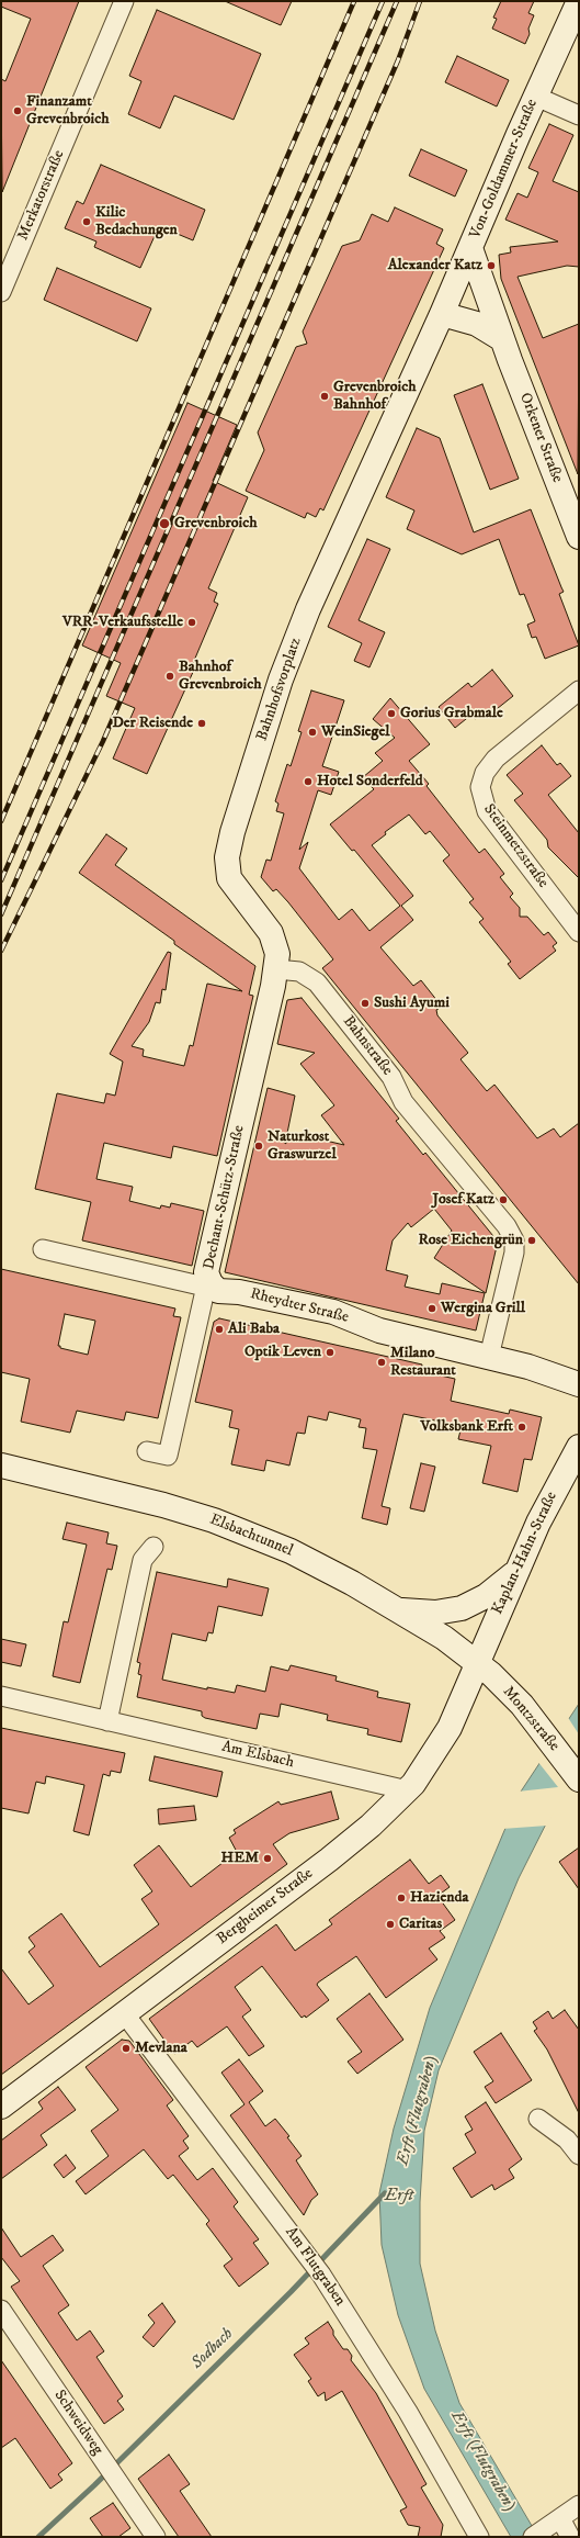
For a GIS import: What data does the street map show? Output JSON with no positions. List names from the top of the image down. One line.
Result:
{"streets":{"street":["Von-Goldammer-Straße","Merkatorstraße","Orkener Straße","Bahnhofsvorplatz","Steinmetzstraße","Bahnstraße","Dechant-Schütz-Straße","Rheydter Straße","Elsbachtunnel","Kaplan-Hahn-Straße","Montzstraße","Am Elsbach","Bergheimer Straße","Am Flutgraben","Schweidweg"]},"crossings":[["Von-Goldammer-Straße","Orkener Straße"],["Von-Goldammer-Straße","Bahnhofsvorplatz"],["Bahnhofsvorplatz","Bahnstraße"],["Bahnhofsvorplatz","Dechant-Schütz-Straße"],["Bahnstraße","Dechant-Schütz-Straße"],["Bahnstraße","Rheydter Straße"],["Dechant-Schütz-Straße","Rheydter Straße"],["Elsbachtunnel","Kaplan-Hahn-Straße"],["Elsbachtunnel","Montzstraße"],["Elsbachtunnel","Bergheimer Straße"],["Kaplan-Hahn-Straße","Montzstraße"],["Kaplan-Hahn-Straße","Bergheimer Straße"],["Montzstraße","Bergheimer Straße"],["Am Elsbach","Bergheimer Straße"],["Bergheimer Straße","Am Flutgraben"]],"water":["Erft (Flutgraben)","Erft","Sodbach"],"places":["Finanzamt Grevenbroich","Kilic Bedachungen","Alexander Katz","Grevenbroich Bahnhof","Grevenbroich","VRR-Verkaufsstelle","Bahnhof Grevenbroich","Gorius Grabmale","Der Reisende","WeinSiegel","Hotel Sonderfeld","Sushi Ayumi","Naturkost Graswurzel","Josef Katz","Rose Eichengrün","Wergina Grill","Ali Baba","Optik Leven","Milano Restaurant","Volksbank Erft","HEM","Hazienda","Caritas","Mevlana"]}
